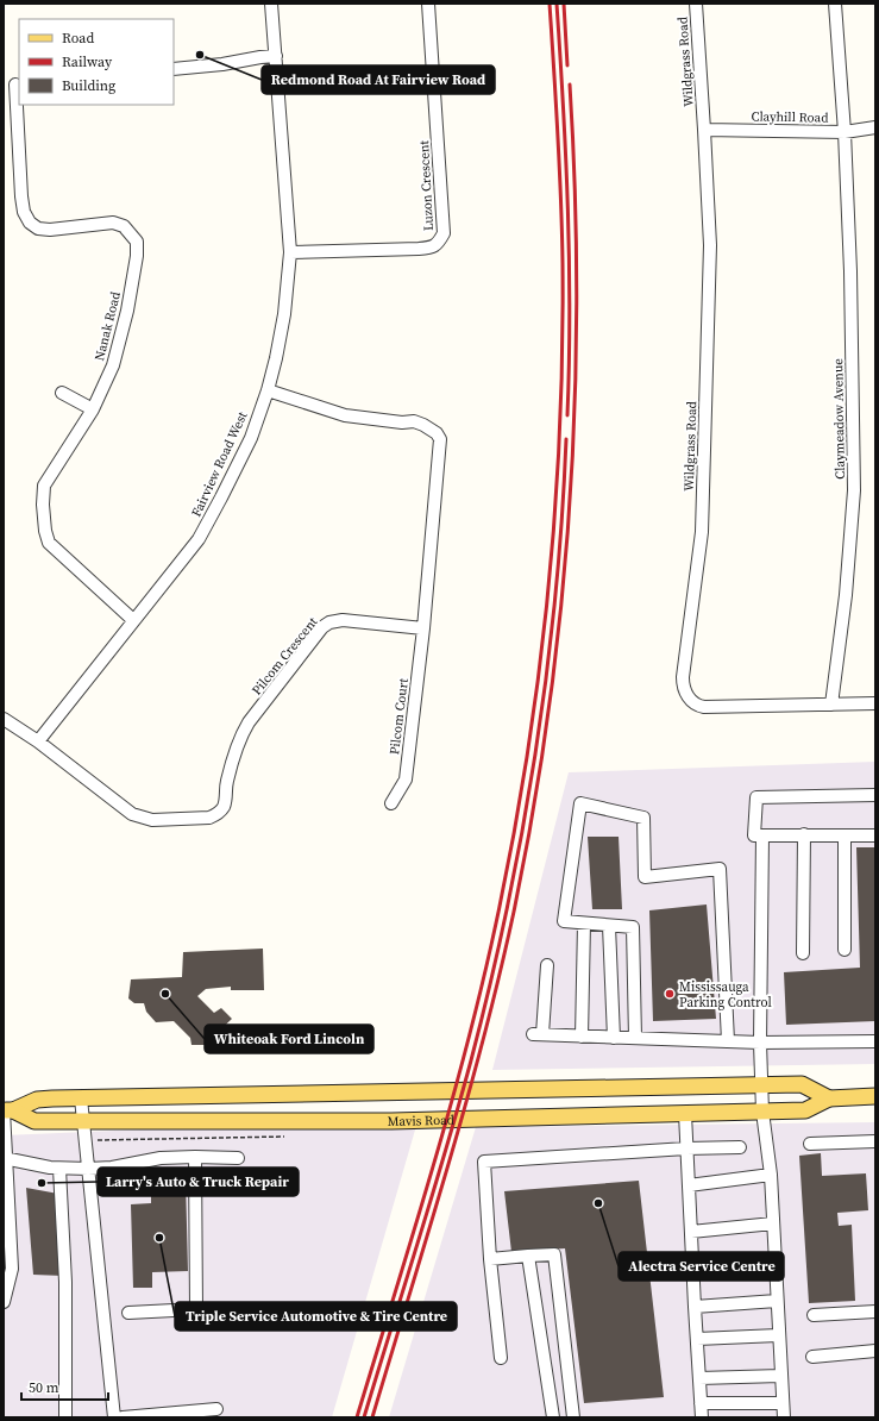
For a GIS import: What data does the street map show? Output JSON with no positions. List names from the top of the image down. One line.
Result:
{"streets":{"main road":["Mavis Road"],"street":["Wildgrass Road","Clayhill Road","Luzon Crescent","Nanak Road","Claymeadow Avenue","Fairview Road West","Pilcom Crescent","Pilcom Court"]},"crossings":[["Wildgrass Road","Clayhill Road"],["Wildgrass Road","Claymeadow Avenue"],["Clayhill Road","Claymeadow Avenue"],["Luzon Crescent","Fairview Road West"],["Nanak Road","Fairview Road West"],["Fairview Road West","Pilcom Crescent"],["Pilcom Crescent","Pilcom Court"]],"places":["Redmond Road At Fairview Road","Whiteoak Ford Lincoln","Mississauga Parking Control","Larry's Auto & Truck Repair","Alectra Service Centre","Triple Service Automotive & Tire Centre"],"legend":["Road","Railway","Building"],"scale_bar":"50 m"}
